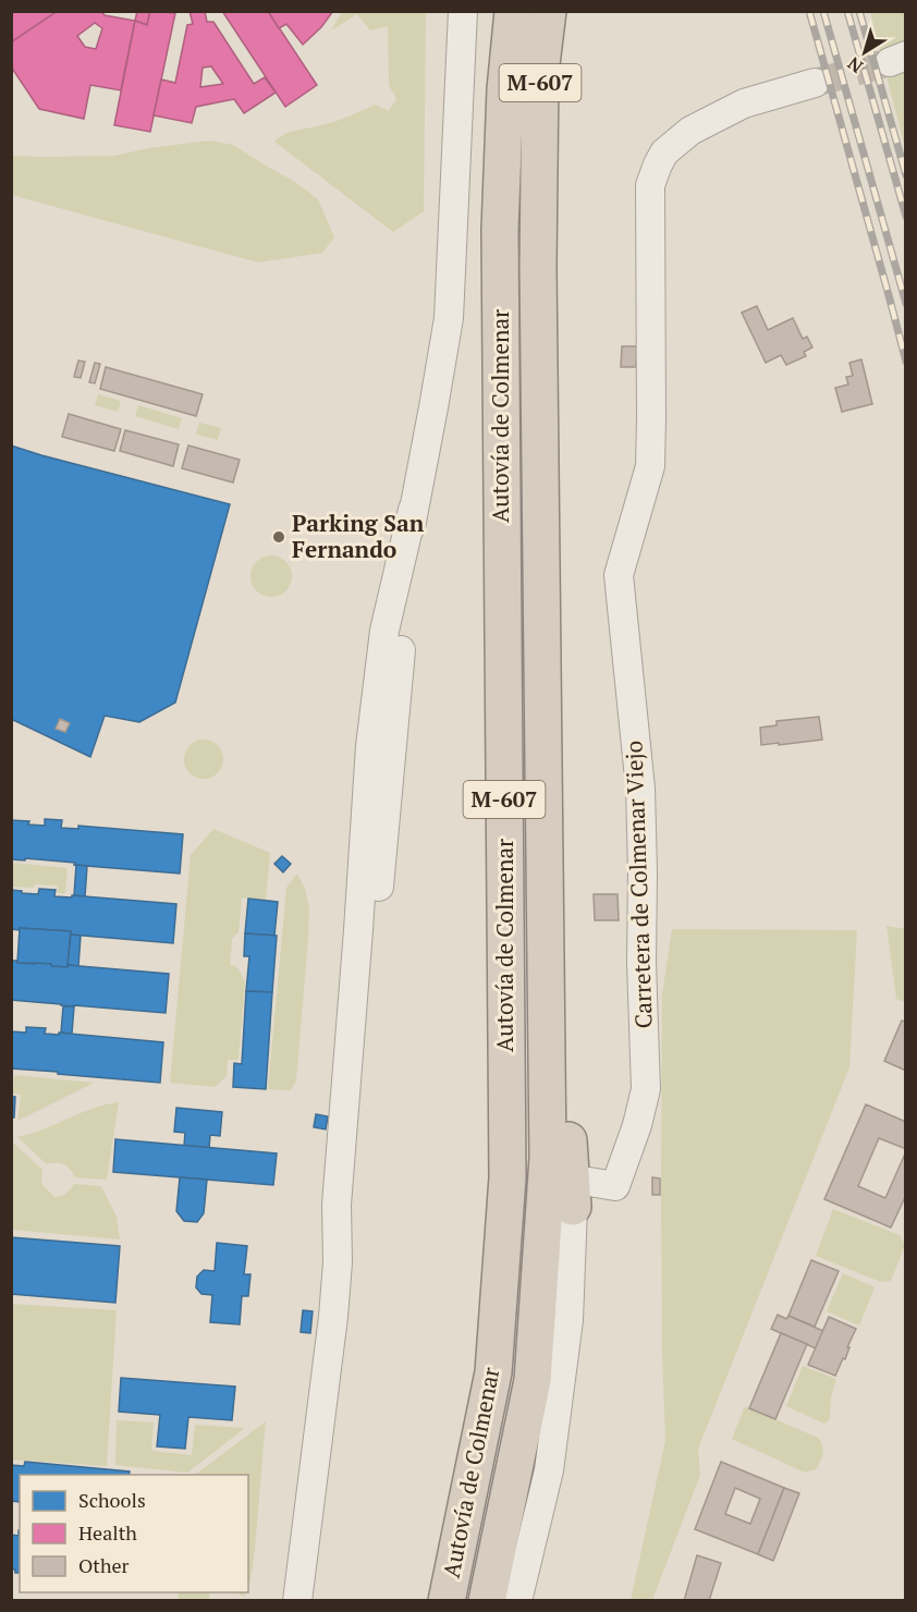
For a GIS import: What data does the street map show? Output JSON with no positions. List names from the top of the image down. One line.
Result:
{"streets":{"highway":["M-607","Autovía de Colmenar"],"street":["Carretera de Colmenar Viejo"]},"places":["Parking San Fernando"],"legend":["Schools","Health","Other"],"north":"bottom left"}
